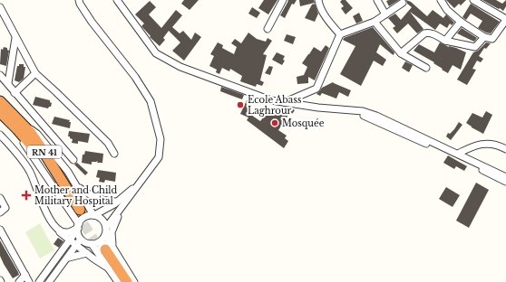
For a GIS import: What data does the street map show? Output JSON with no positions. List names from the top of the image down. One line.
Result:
{"streets":{"highway":["RN 41"]},"places":{"other":["Ecole Abass Laghrour","Mosquée"],"health":["Mother and Child Military Hospital"]}}
